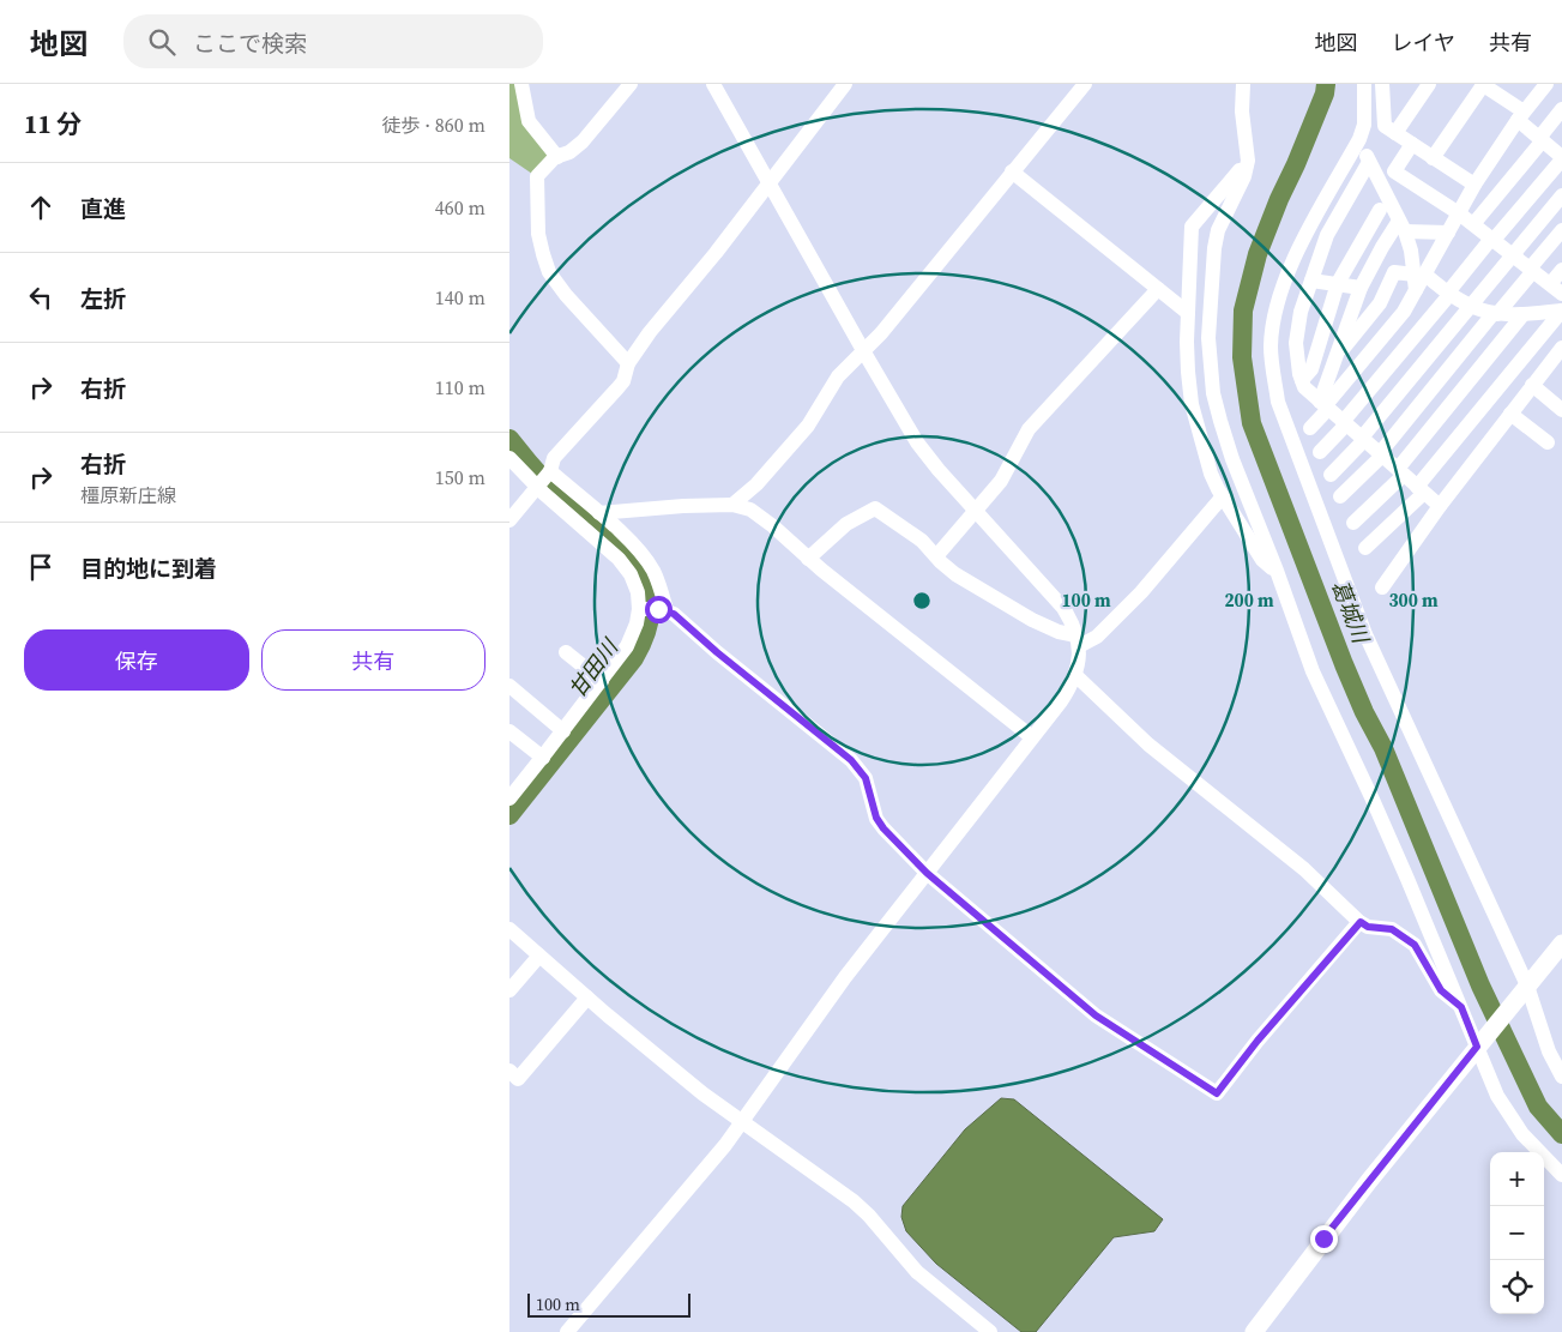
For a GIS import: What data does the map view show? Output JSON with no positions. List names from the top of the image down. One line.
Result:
{"water":["葛城川","甘田川"],"scale_bar":"100 m","page":{"header":"地図","search":"ここで検索","nav":["地図","レイヤ","共有"],"heading":["11 分","徒歩 · 860 m"],"list":[["直進","460 m"],["左折","140 m"],["右折","110 m"],["右折","橿原新庄線","150 m"],"目的地に到着"],"buttons":["保存","共有"],"map_buttons":["+","−"],"scale":"100 m"},"rings":["100 m","200 m","300 m"]}
